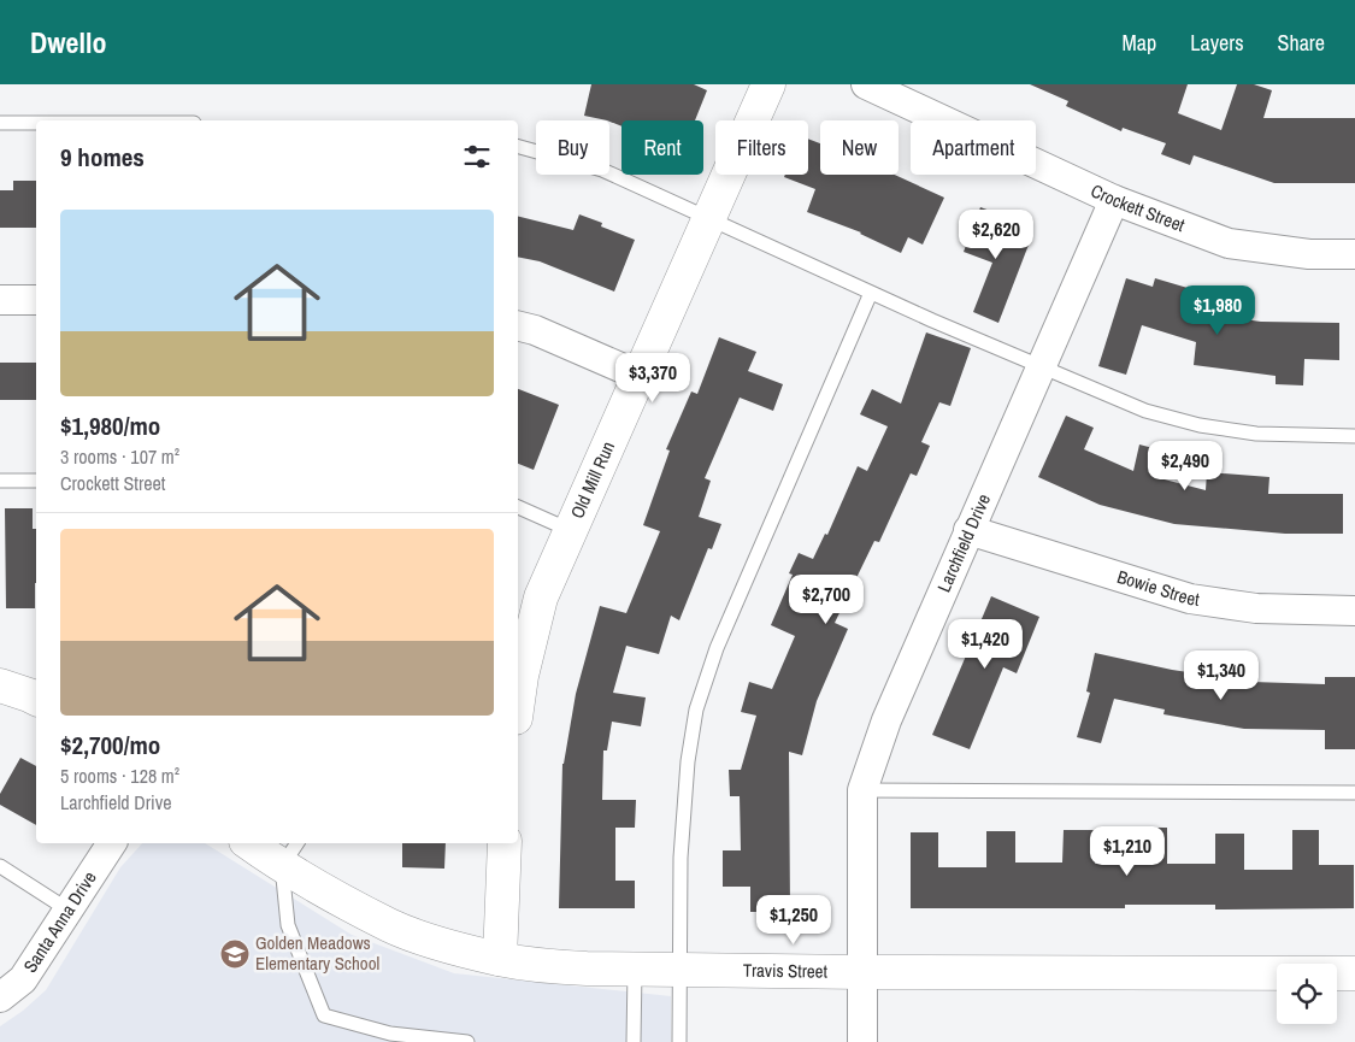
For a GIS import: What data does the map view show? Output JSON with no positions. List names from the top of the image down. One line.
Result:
{"streets":{"street":["Crockett Street","Old Mill Run","Larchfield Drive","Bowie Street","Santa Anna Drive","Travis Street"]},"crossings":[["Crockett Street","Larchfield Drive"],["Larchfield Drive","Bowie Street"],["Larchfield Drive","Travis Street"]],"places":{"school or university":["Golden Meadows Elementary School"]},"page":{"header":"Dwello","nav":["Map","Layers","Share"],"chip":["Buy","Rent","Filters","New","Apartment"],"heading":"9 homes","list":[{"name":"$1,980/mo","note":"3 rooms · 107 m² · Crockett Street"},{"name":"$2,700/mo","note":"5 rooms · 128 m² · Larchfield Drive"}],"price":["$2,620","$1,980","$3,370","$2,490","$2,700","$1,420","$1,340","$1,210","$1,250"]}}
